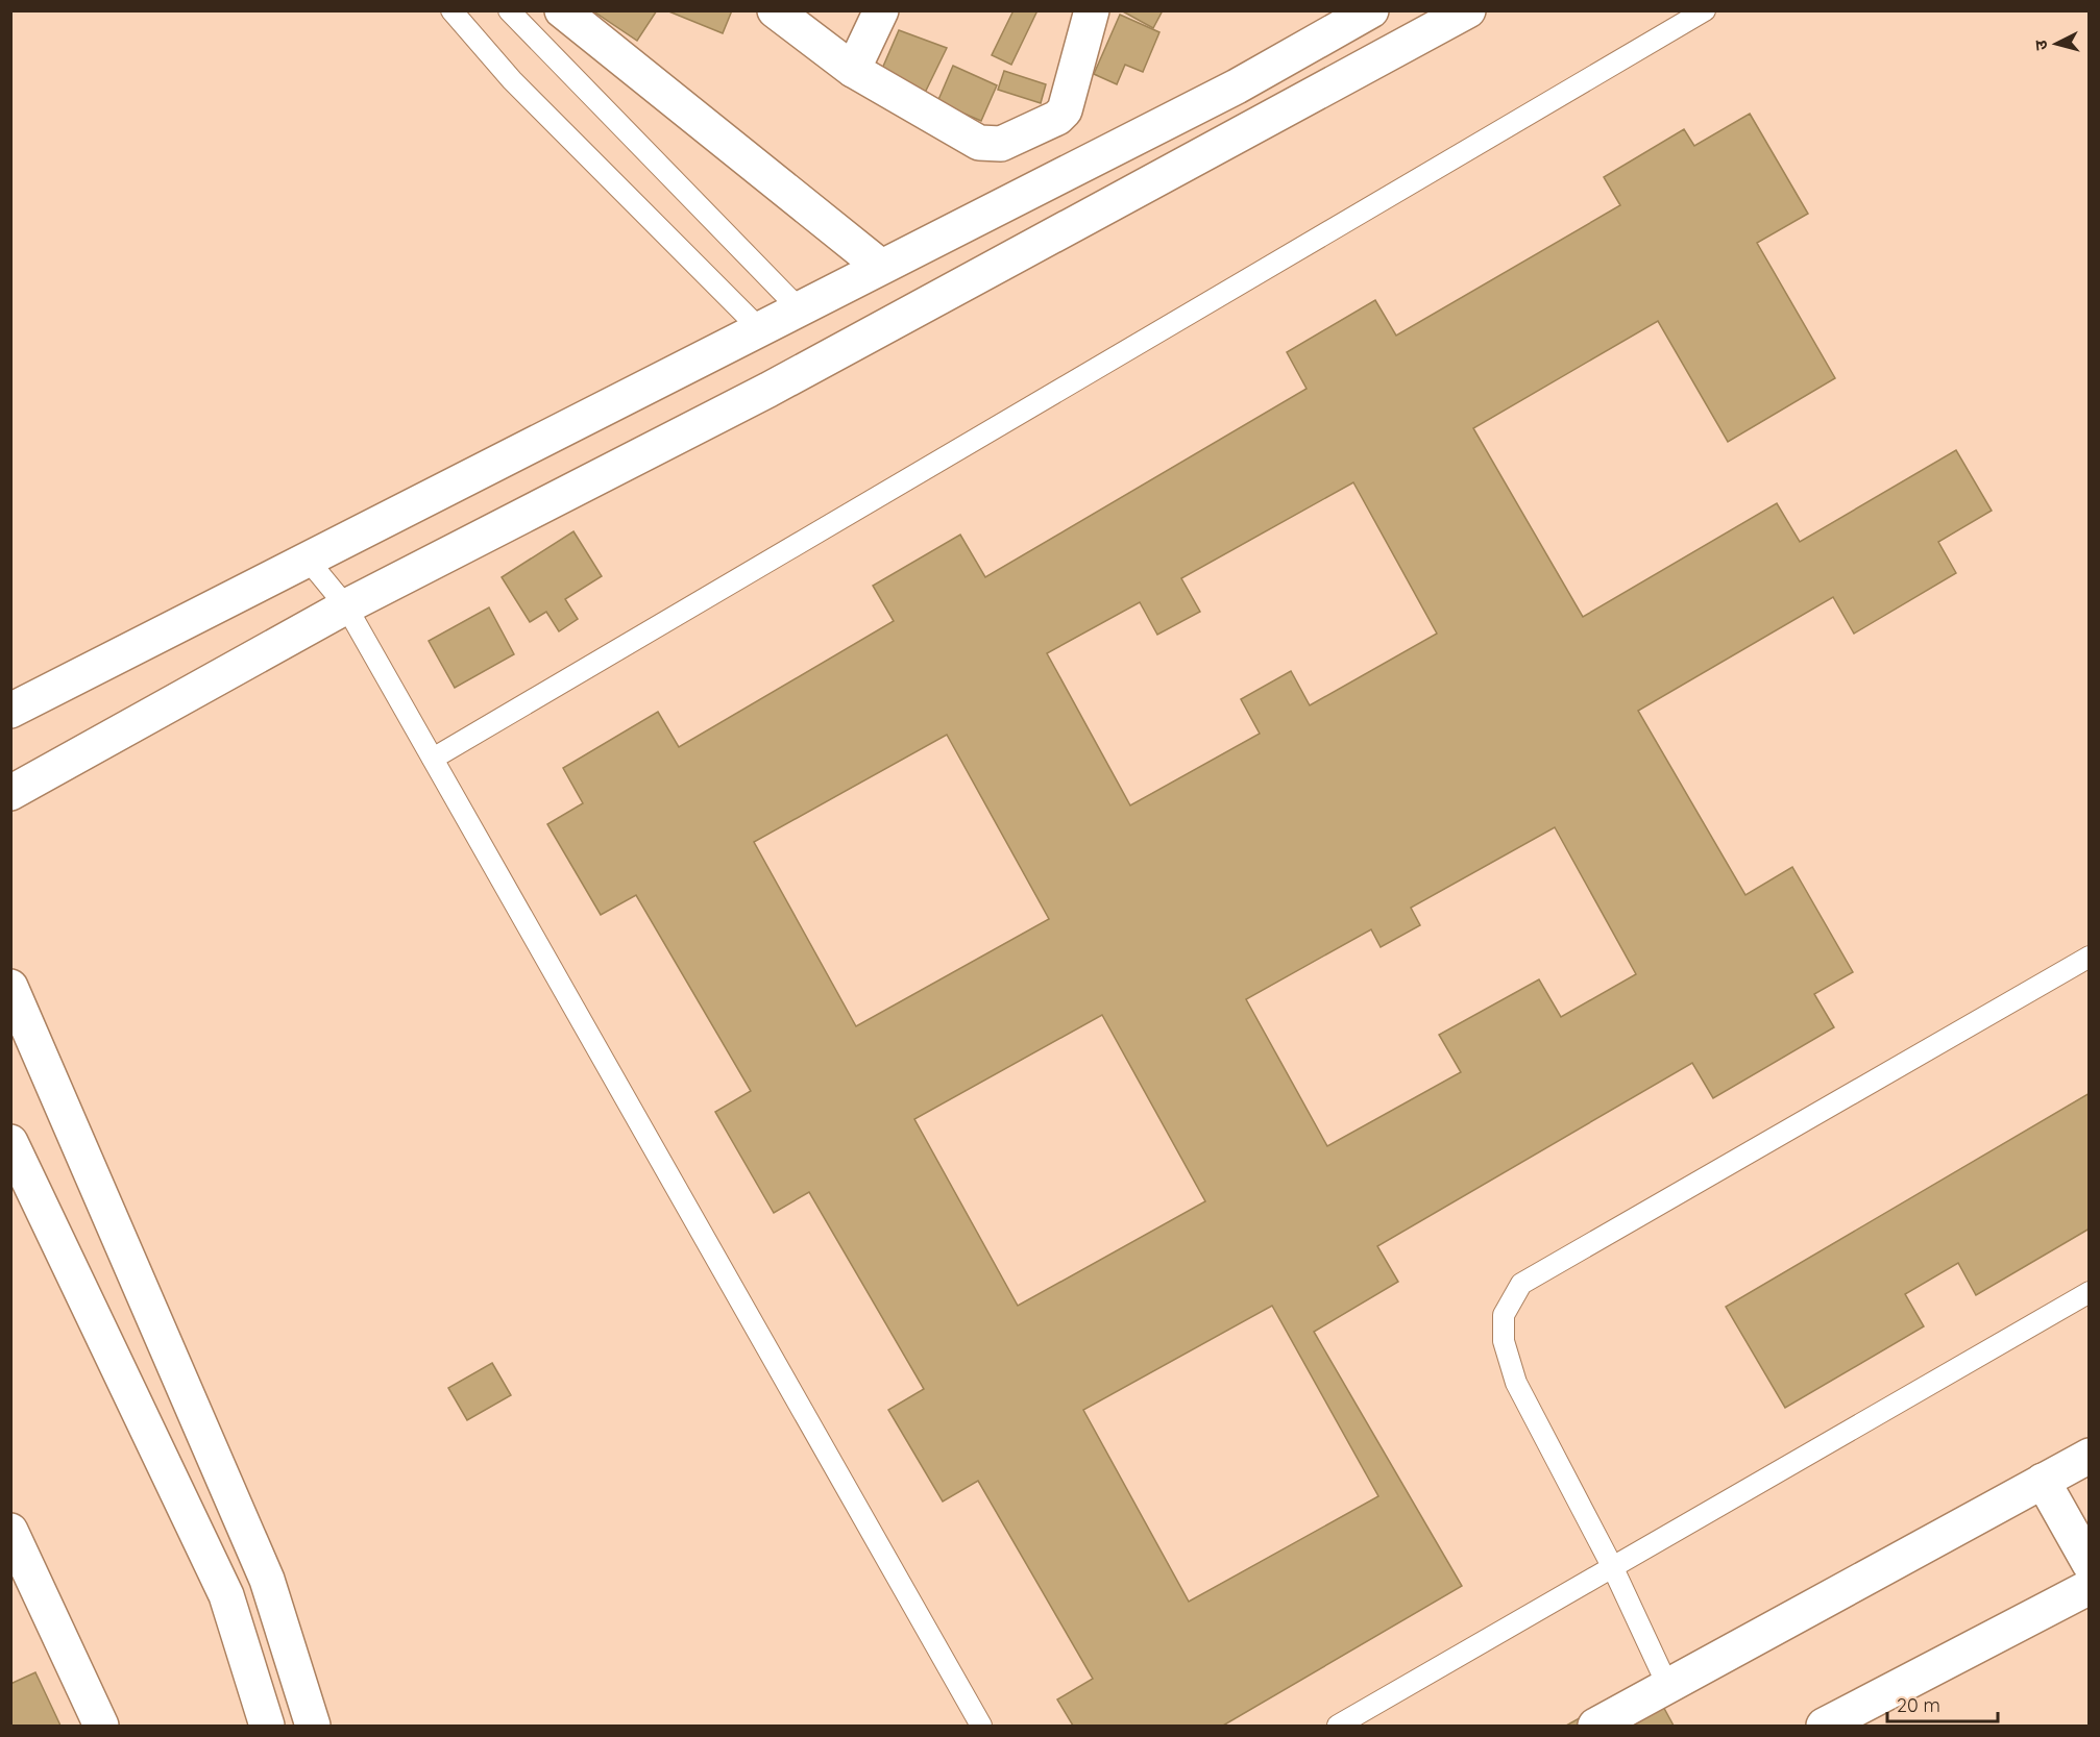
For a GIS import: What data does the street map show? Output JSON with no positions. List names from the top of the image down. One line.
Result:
{"scale_bar":"20 m","north":"left"}
